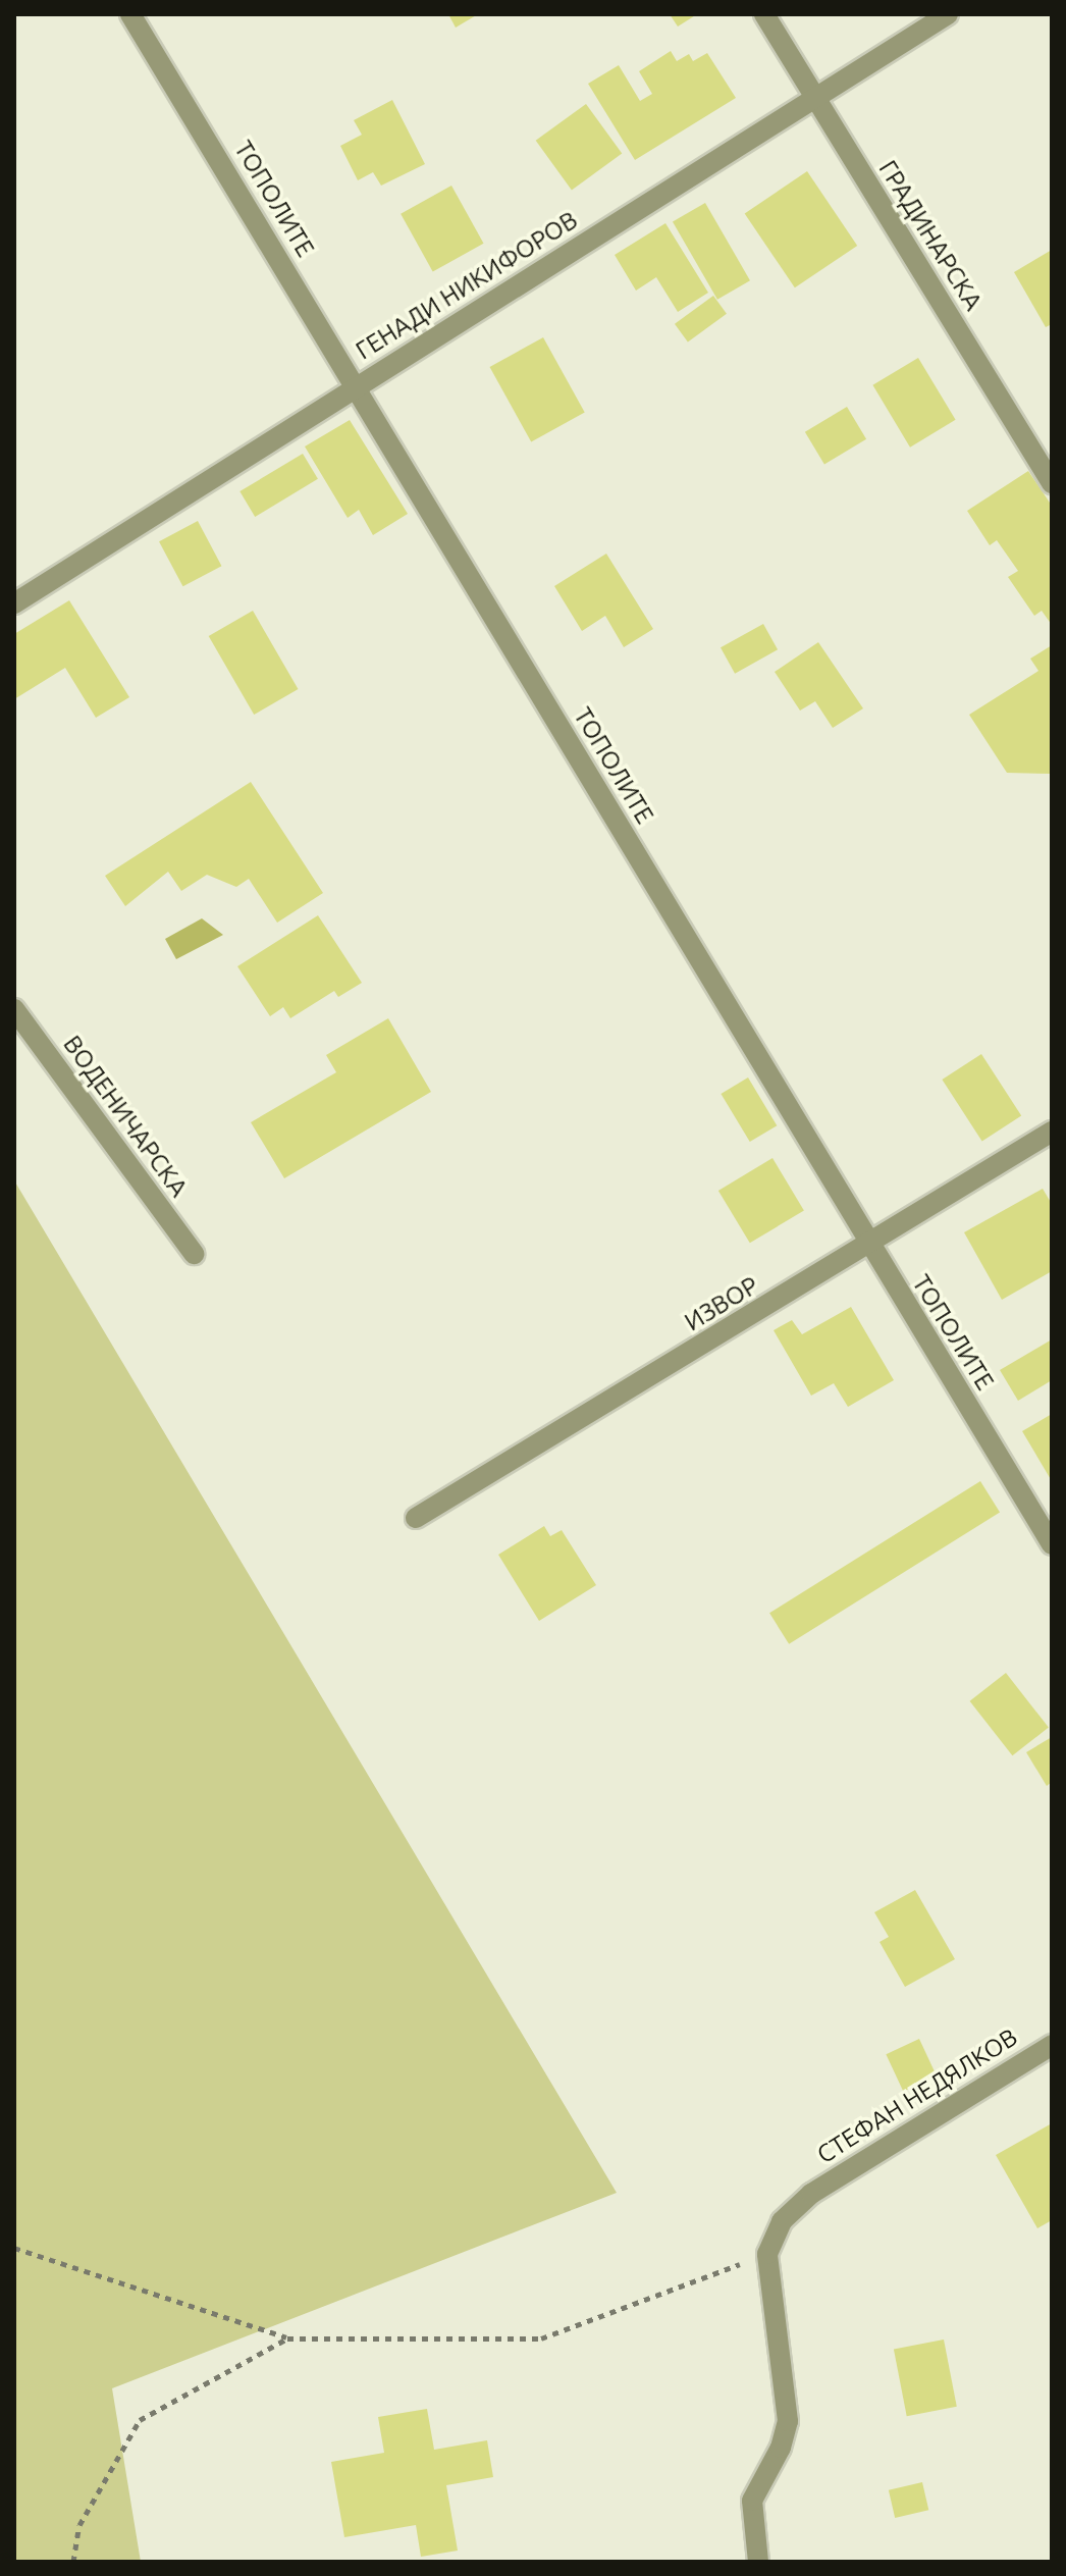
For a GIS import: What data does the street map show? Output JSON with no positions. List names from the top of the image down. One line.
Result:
{"streets":{"street":["ТОПОЛИТЕ","ГРАДИНАРСКА","ГЕНАДИ НИКИФОРОВ","ВОДЕНИЧАРСКА","ИЗВОР","СТЕФАН НЕДЯЛКОВ"]},"crossings":[["ТОПОЛИТЕ","ГЕНАДИ НИКИФОРОВ"],["ТОПОЛИТЕ","ИЗВОР"],["ГРАДИНАРСКА","ГЕНАДИ НИКИФОРОВ"]]}
